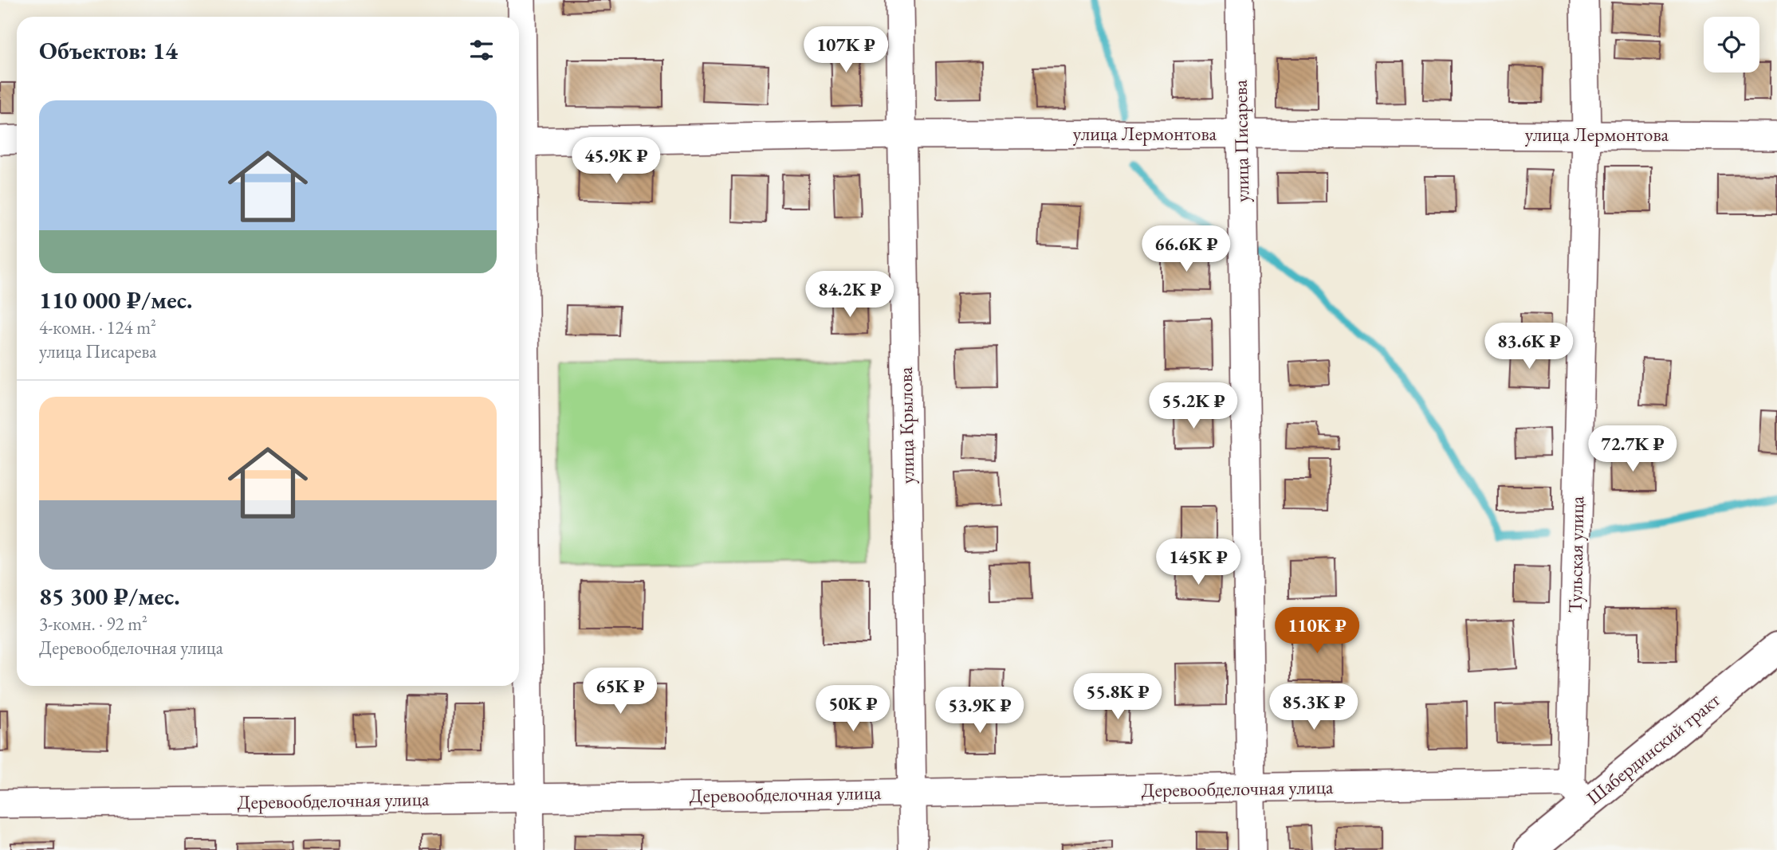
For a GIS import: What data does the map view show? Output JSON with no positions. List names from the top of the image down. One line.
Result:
{"streets":{"main road":["Шабердинский тракт"],"street":["улица Лермонтова","улица Писарева","улица Крылова","Тульская улица","Деревообделочная улица"]},"crossings":[["улица Лермонтова","улица Писарева"],["улица Лермонтова","улица Крылова"],["улица Лермонтова","Тульская улица"],["улица Писарева","Деревообделочная улица"],["улица Крылова","Деревообделочная улица"],["Тульская улица","Шабердинский тракт"],["Тульская улица","Деревообделочная улица"],["Шабердинский тракт","Деревообделочная улица"]],"page":{"heading":"Объектов: 14","price":["107K ₽","45.9K ₽","66.6K ₽","84.2K ₽","83.6K ₽","55.2K ₽","72.7K ₽","145K ₽","110K ₽","65K ₽","55.8K ₽","85.3K ₽","50K ₽","53.9K ₽"],"list":[{"name":"110 000 ₽/мес.","note":"4-комн. · 124 m² · улица Писарева"},{"name":"85 300 ₽/мес.","note":"3-комн. · 92 m² · Деревообделочная улица"}]}}
